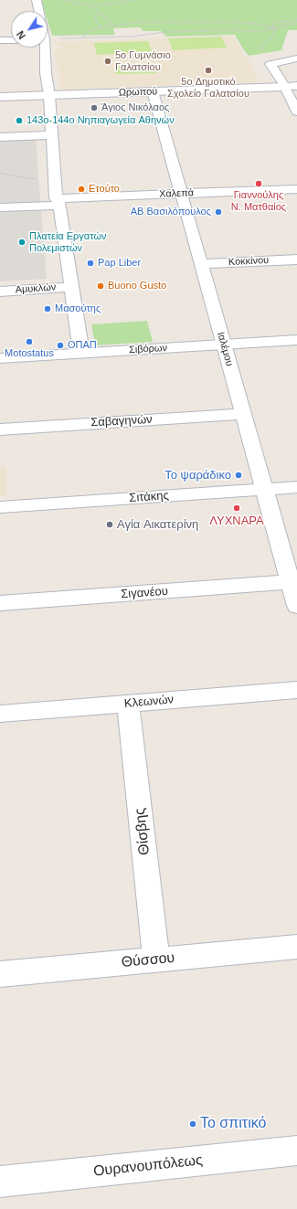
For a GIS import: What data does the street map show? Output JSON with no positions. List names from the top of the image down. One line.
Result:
{"streets":{"street":["Ωρωπού","Χαλεπά","Κοκκίνου","Αμυκλών","Σιβόρων","Ιαλέμου","Σαβαγηνών","Σιτάκης","Σιγανέου","Κλεωνών","Θίσβης","Θύσσου","Ουρανουπόλεως"]},"crossings":[["Ωρωπού","Ιαλέμου"],["Χαλεπά","Ιαλέμου"],["Κοκκίνου","Ιαλέμου"],["Σιβόρων","Ιαλέμου"],["Ιαλέμου","Σαβαγηνών"],["Ιαλέμου","Σιτάκης"],["Ιαλέμου","Σιγανέου"],["Κλεωνών","Θίσβης"],["Θίσβης","Θύσσου"]],"places":["5ο Γυμνάσιο Γαλατσίου","5ο Δημοτικό Σχολείο Γαλατσίου","Άγιος Νικόλαος","143ο-144ο Νηπιαγωγεία Αθηνών","Γιαννούλης Ν. Ματθαίος","Ετούτο","ΑΒ Βασιλόπουλος","Πλατεία Εργατών Πολεμιστών","Pap Liber","Buono Gusto","Μασούτης","Motostatus","ΟΠΑΠ","Το ψαράδικο","ΛΥΧΝΑΡΑ","Αγία Αικατερίνη","Το σπιτικό"],"north":"bottom left"}
